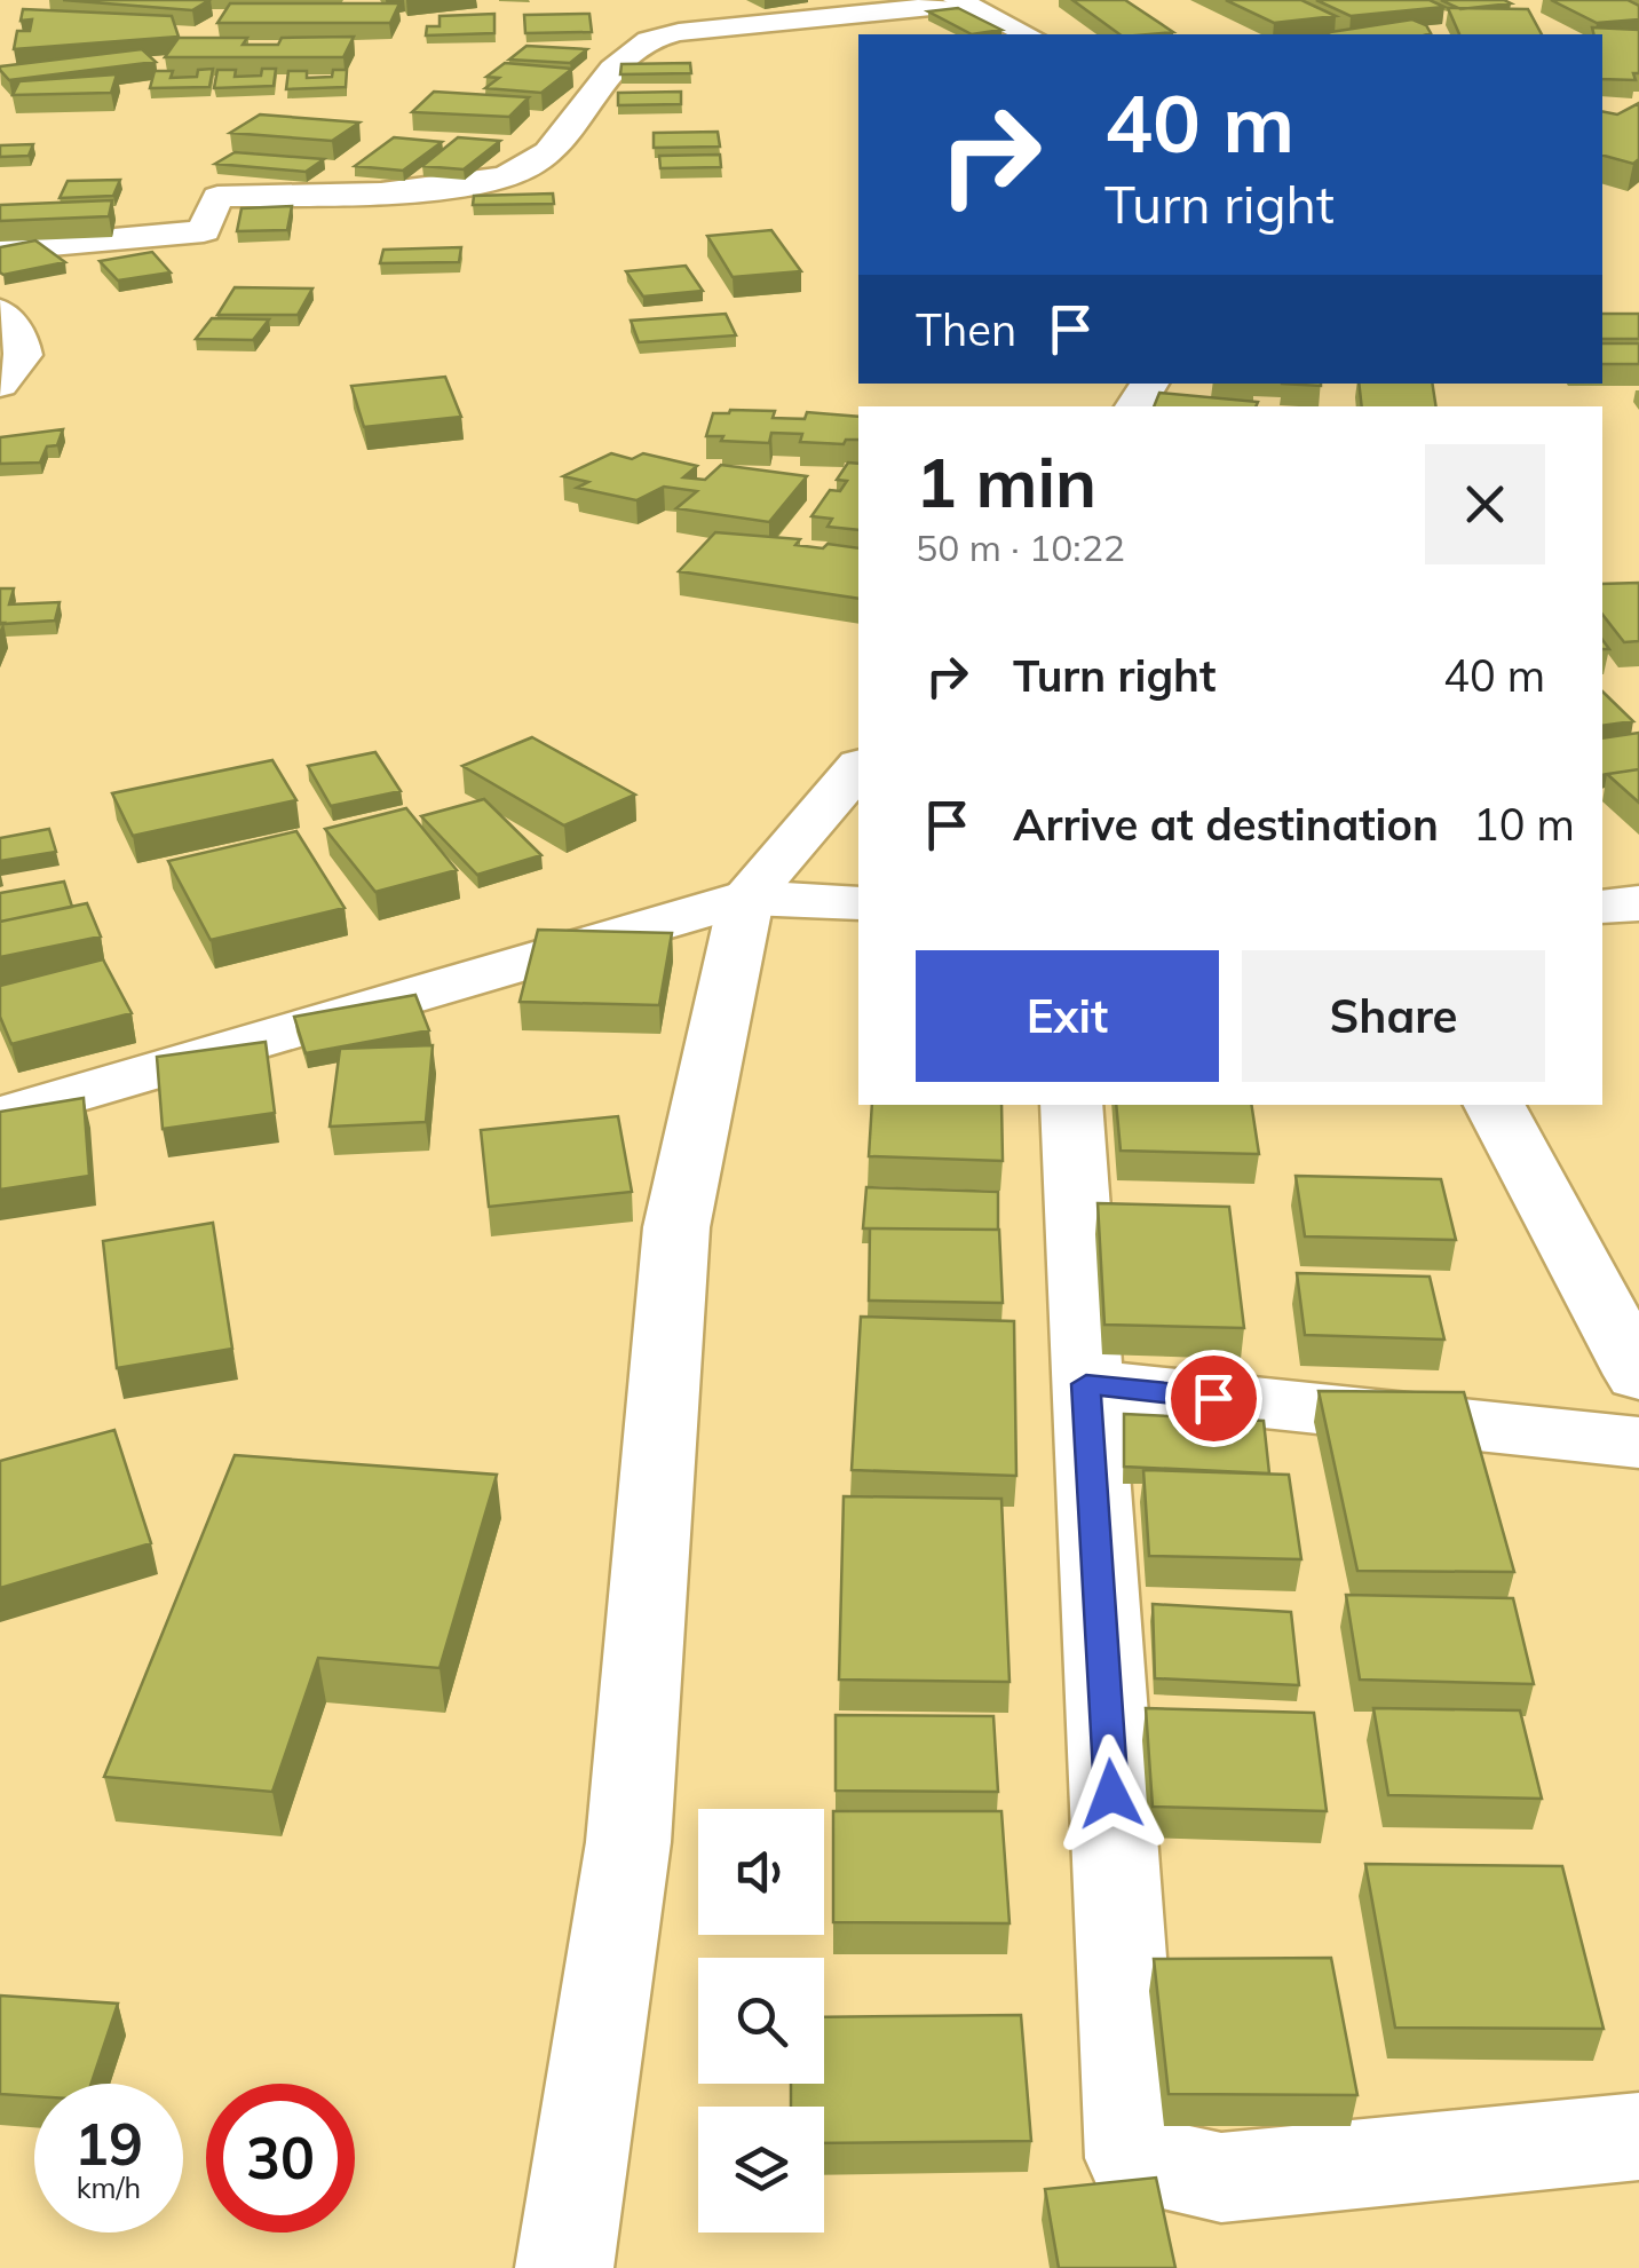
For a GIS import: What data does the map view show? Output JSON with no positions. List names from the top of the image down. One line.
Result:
{"page":{"turn":["40 m","Turn right"],"then":"Then","heading":["1 min","50 m · 10:22"],"list":[{"name":"Turn right","value":"40 m"},{"name":"Arrive at destination","value":"10 m"}],"buttons":["Exit","Share"],"speed":"19 km/h","limit":"30"}}
